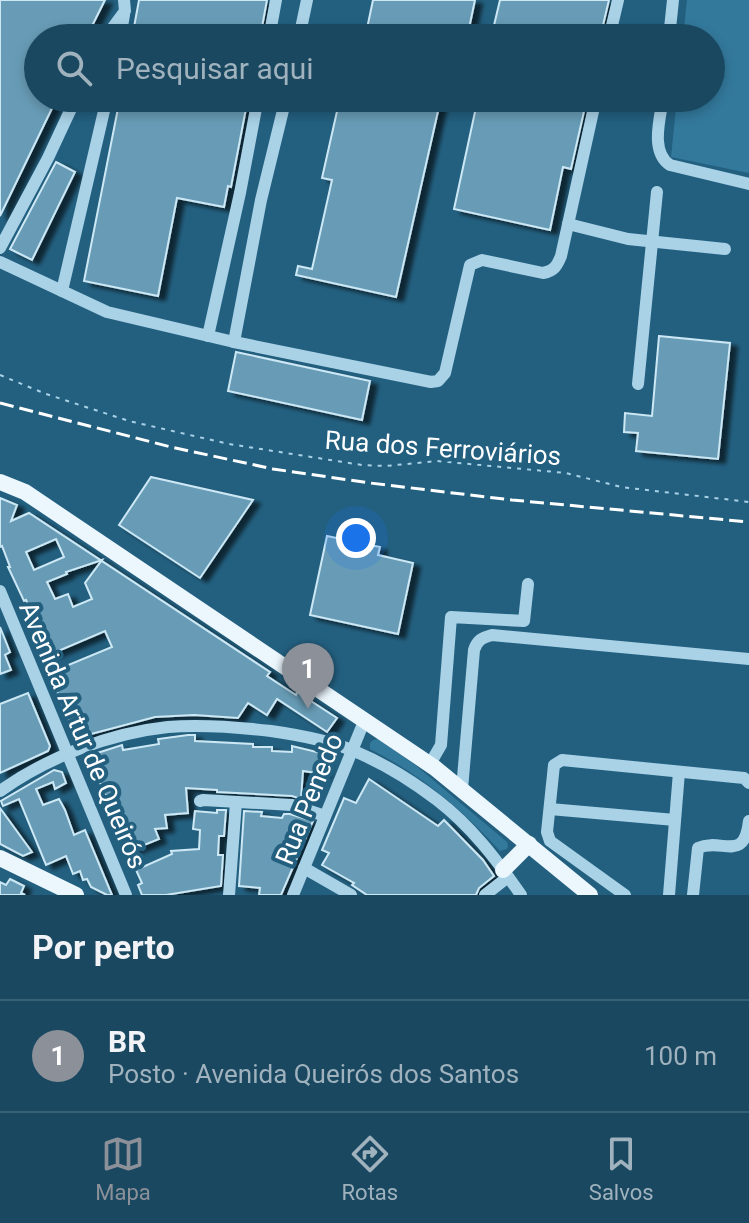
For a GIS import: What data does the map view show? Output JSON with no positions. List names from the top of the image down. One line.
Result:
{"streets":{"street":["Avenida Artur de Queirós","Rua Penedo"],"path":["Rua dos Ferroviários"]},"page":{"search":"Pesquisar aqui","pins":"1","heading":"Por perto","list":[{"mark":"1","name":"BR","note":"Posto · Avenida Queirós dos Santos","value":"100 m"}],"nav":["Mapa","Rotas","Salvos"]}}
